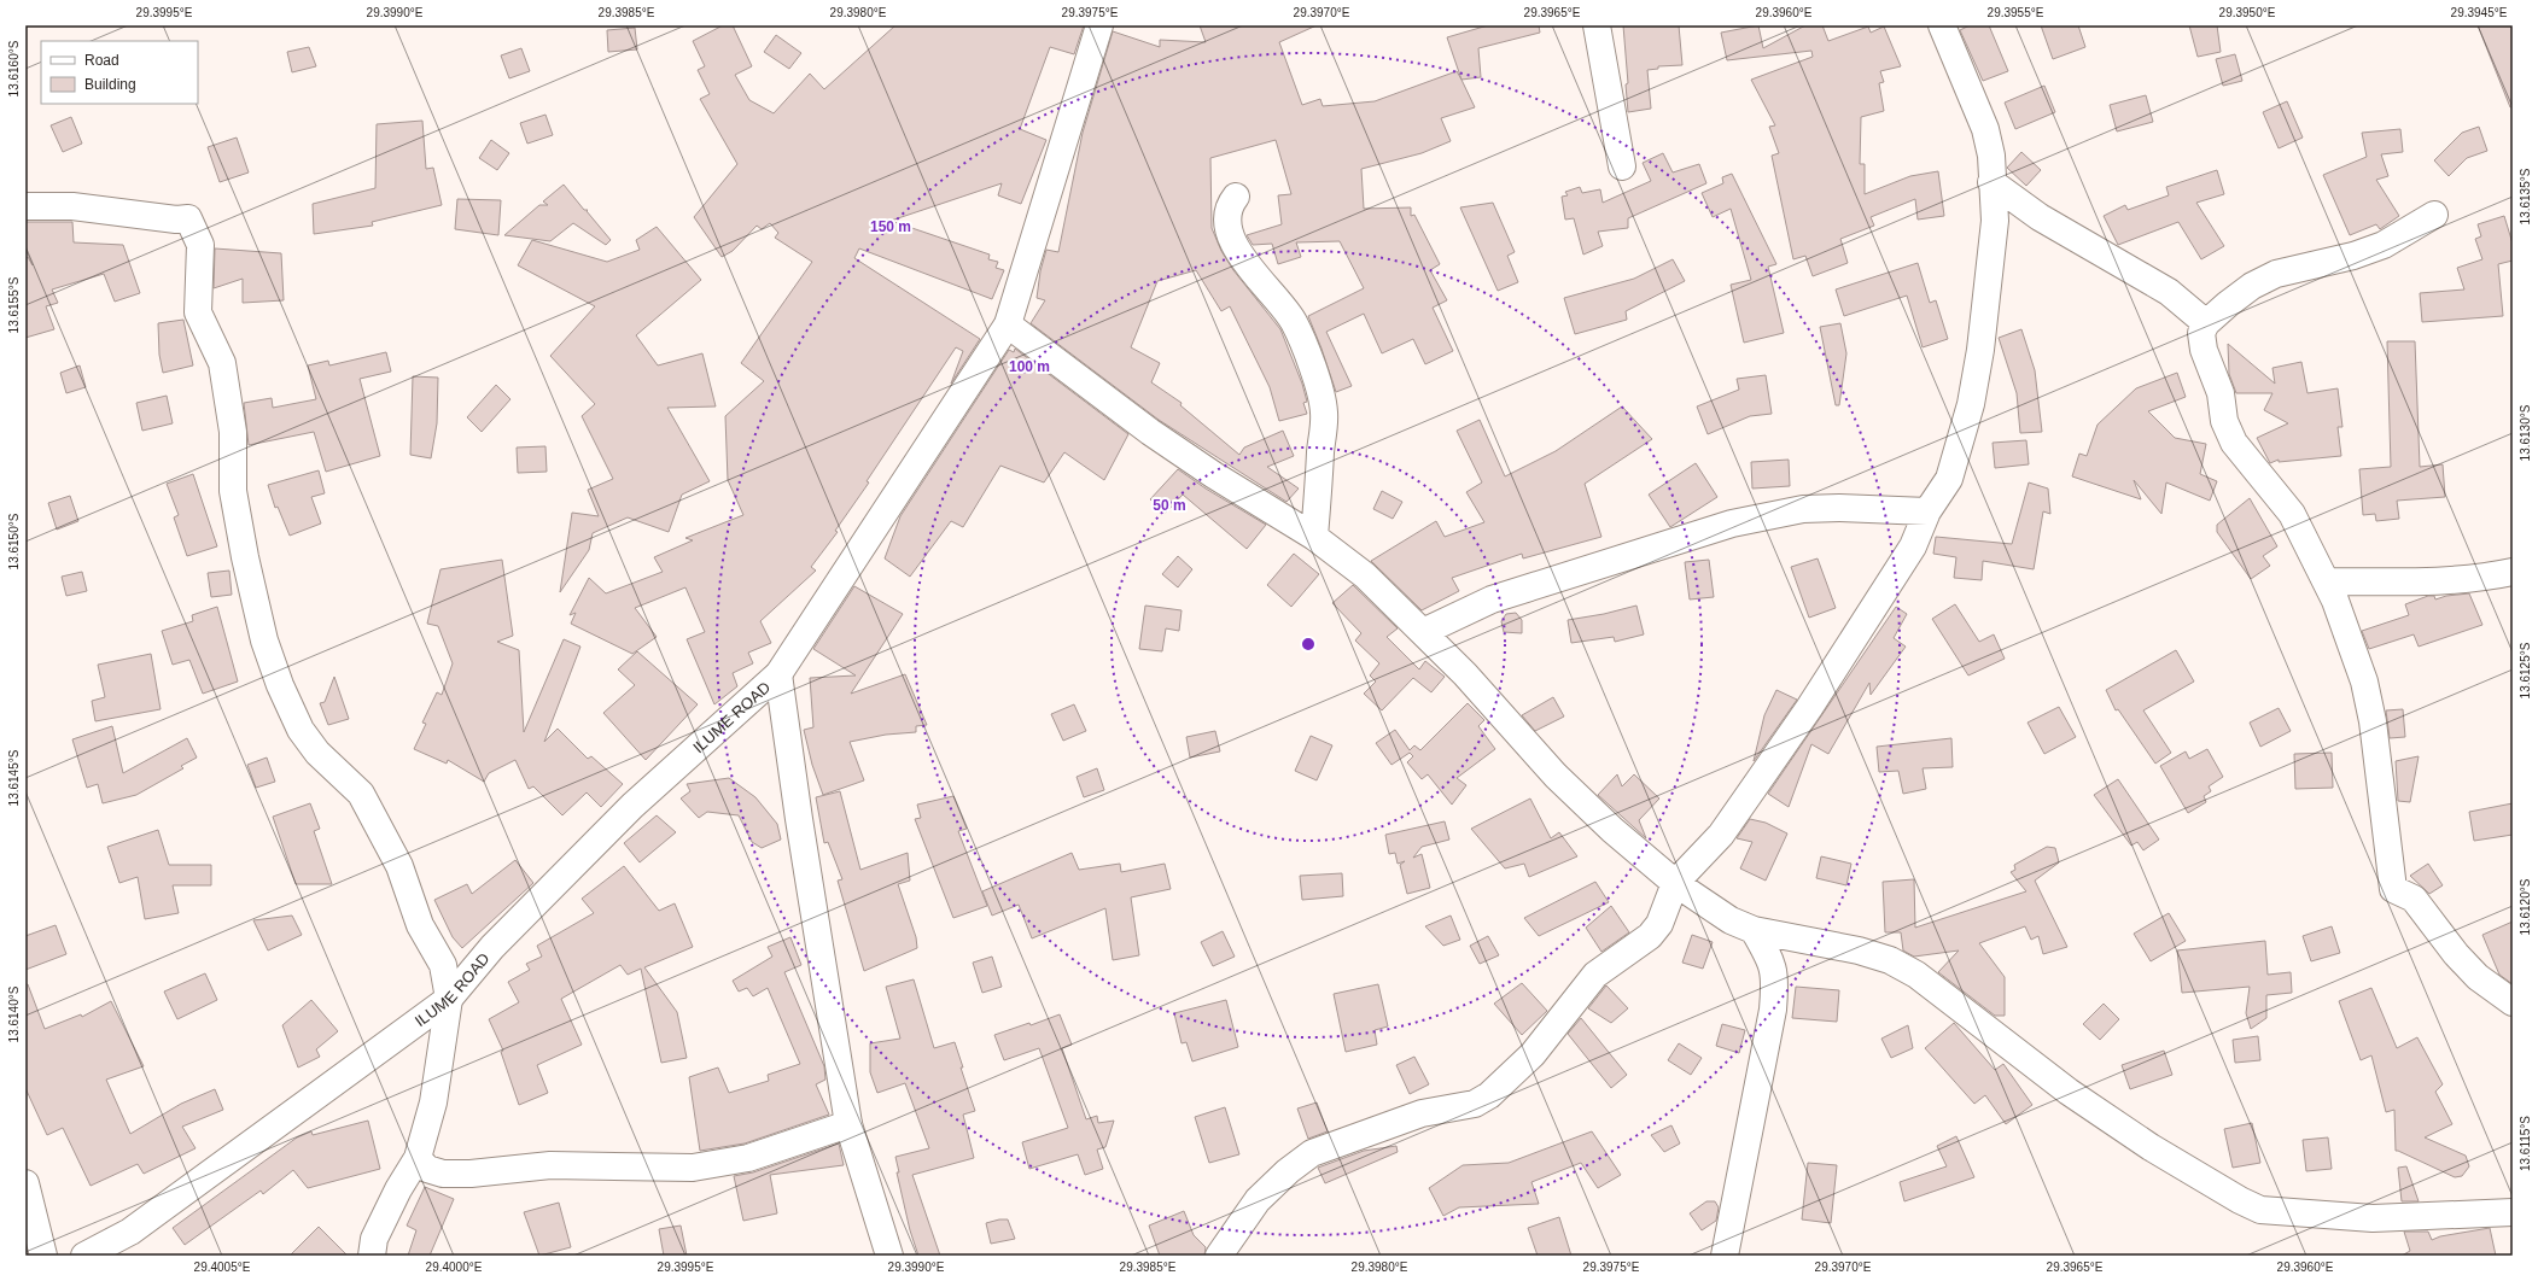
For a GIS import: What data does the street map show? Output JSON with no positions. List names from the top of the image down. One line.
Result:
{"streets":{"street":["ILUME ROAD"]},"legend":["Road","Building"],"coordinates":["29.3995°E","29.3990°E","29.3985°E","29.3980°E","29.3975°E","29.3970°E","29.3965°E","29.3960°E","29.3955°E","29.3950°E","29.3945°E","13.6160°S","13.6135°S","13.6155°S","13.6130°S","13.6150°S","13.6125°S","13.6145°S","13.6120°S","13.6140°S","13.6115°S","29.4005°E","29.4000°E"],"rings":["150 m","100 m","50 m"]}
